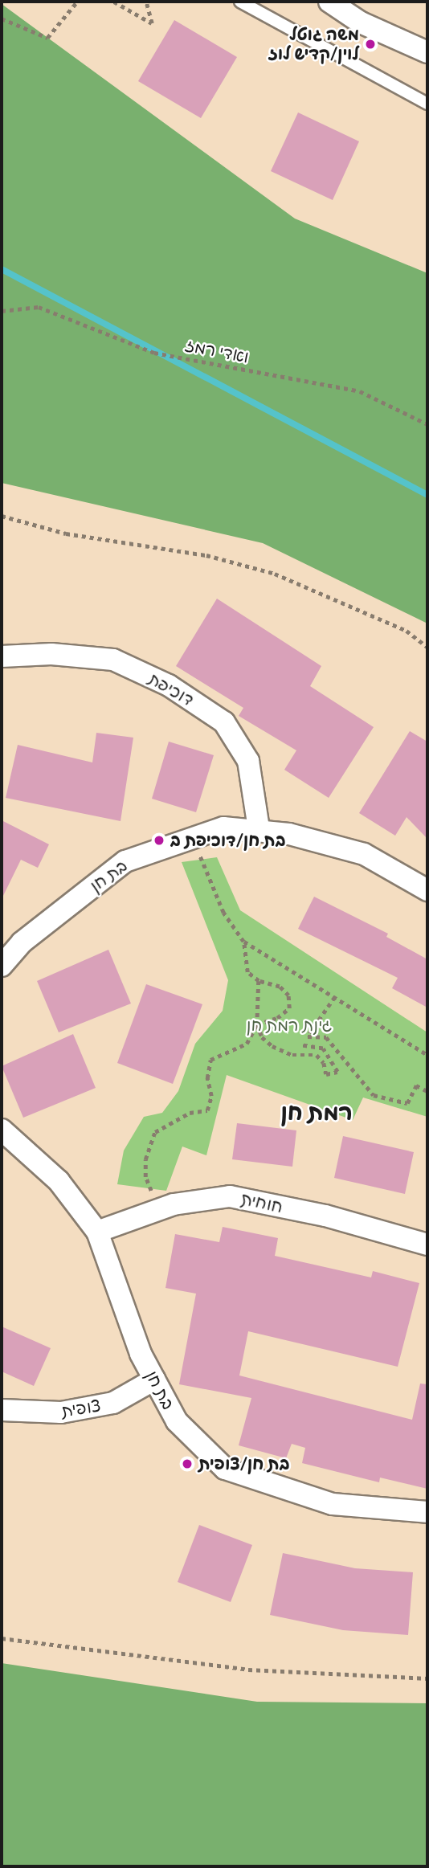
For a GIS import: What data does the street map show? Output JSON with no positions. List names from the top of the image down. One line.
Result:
{"streets":{"street":["דוכיפת","בת חן","חוחית","צופית"],"path":["ואדי רמז"]},"crossings":[["דוכיפת","בת חן"],["בת חן","חוחית"],["בת חן","צופית"]],"districts":["רמת חן"],"parks":["גינת רמת חן"],"places":["משה גוטל לוין/קדיש לוז","בת חן/דוכיפת ב","בת חן/צופית"]}
